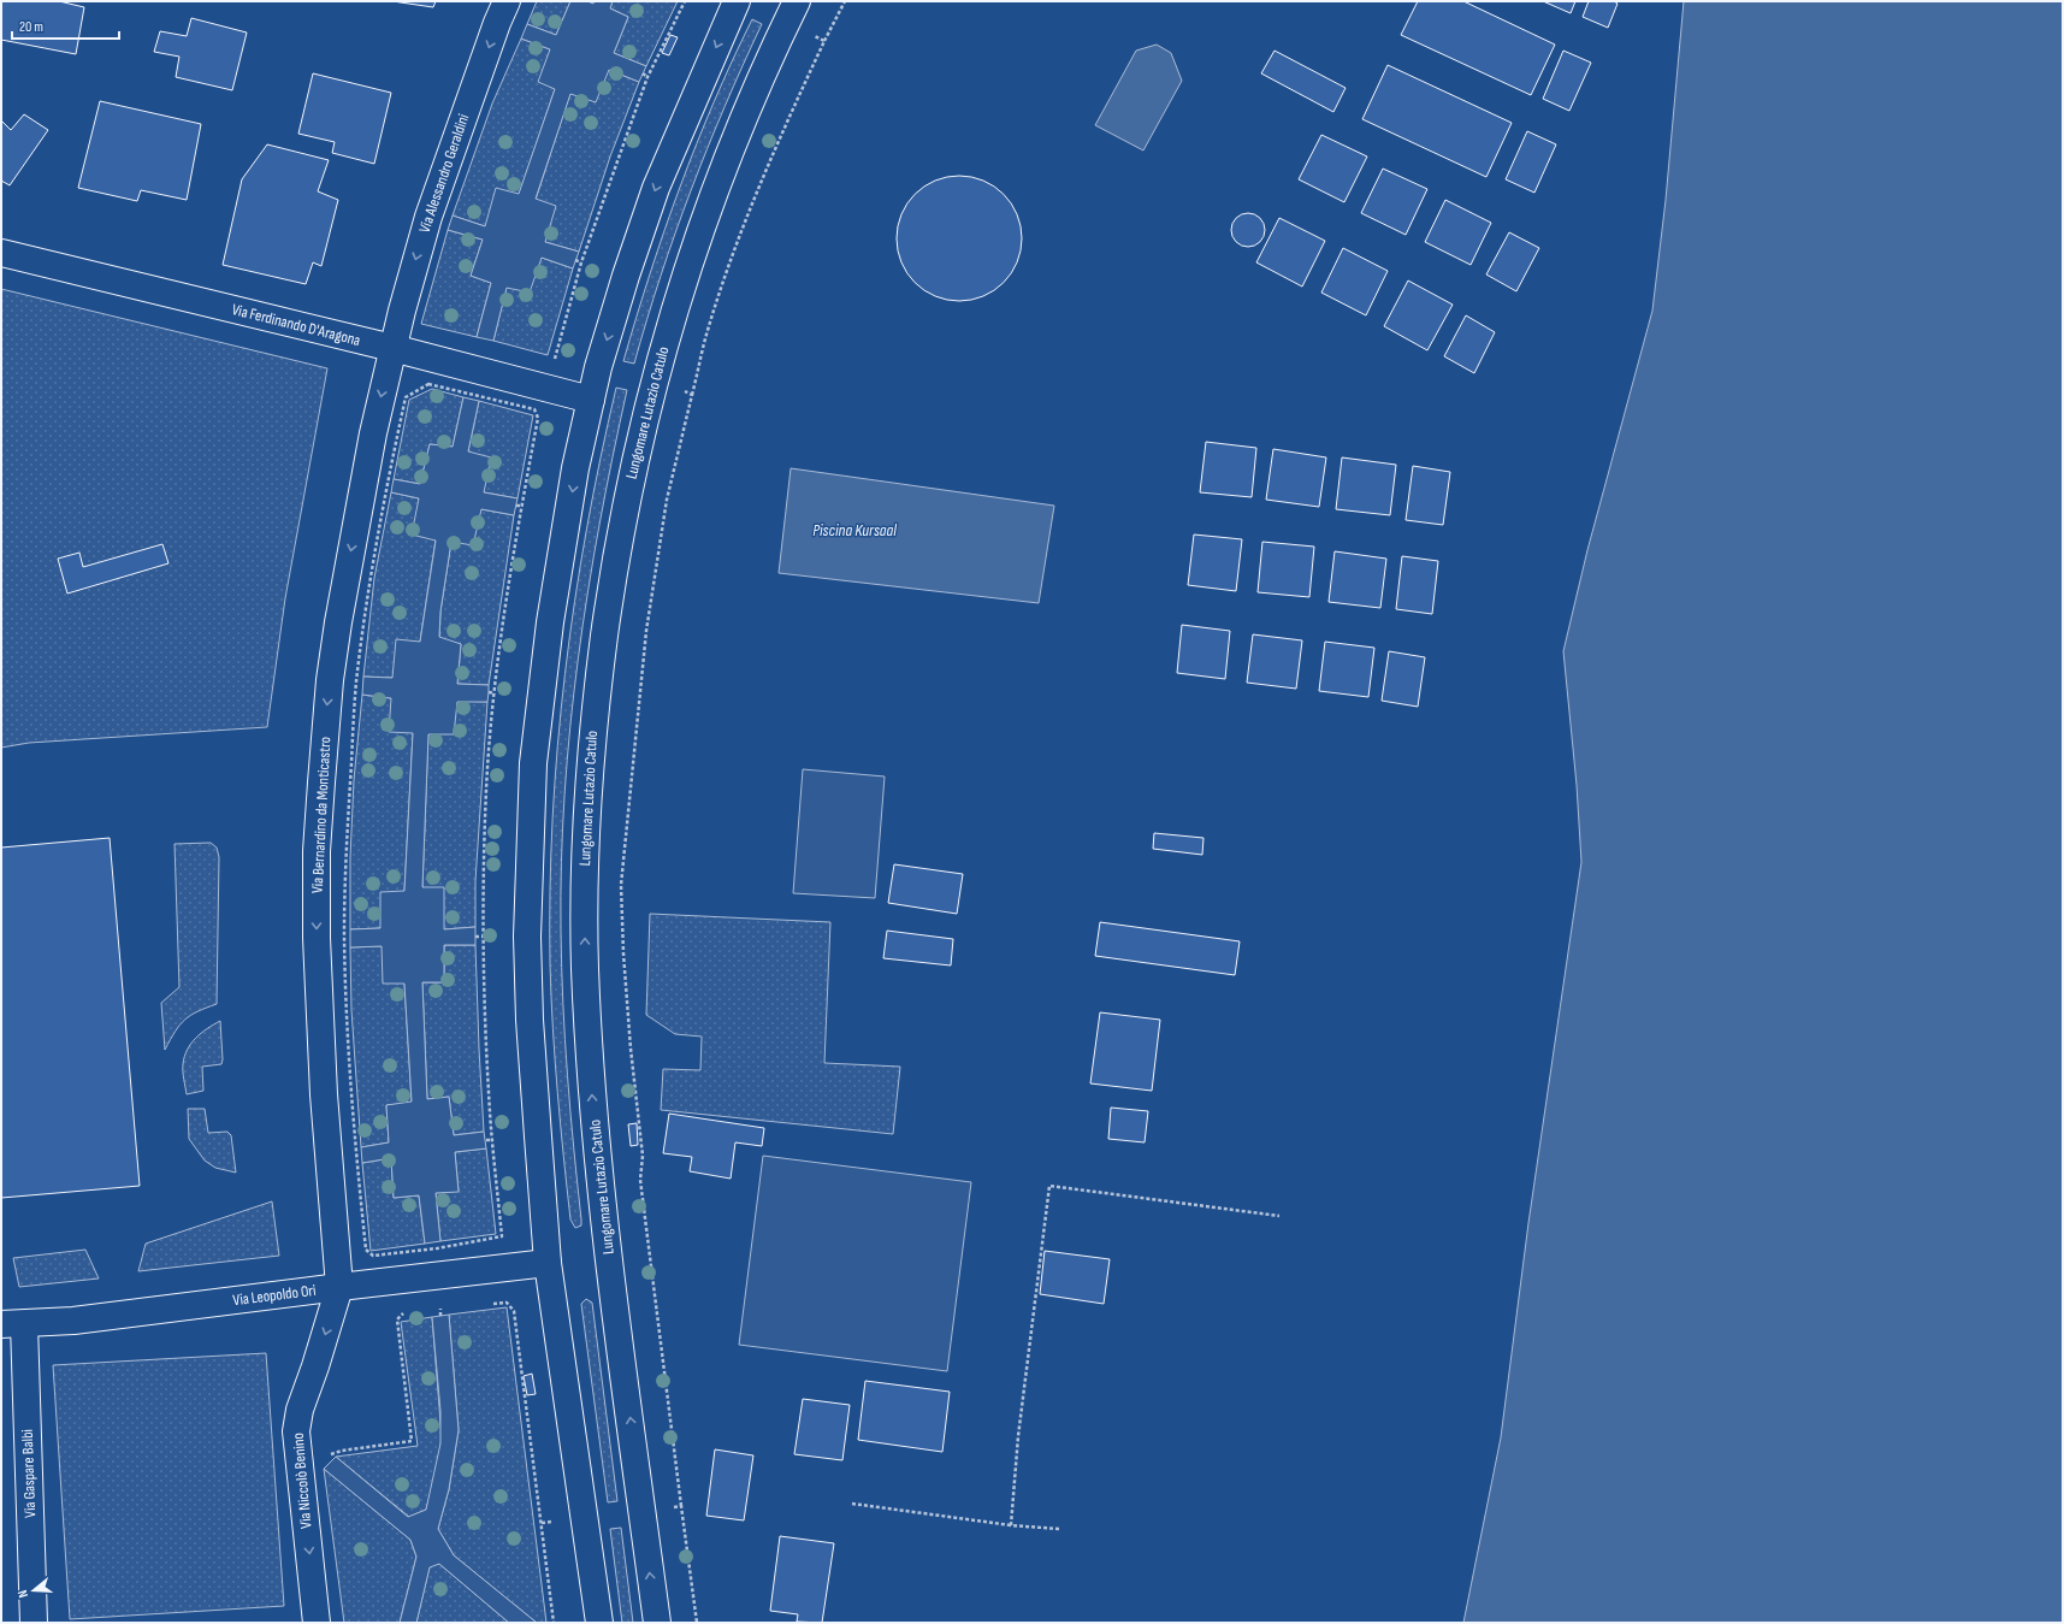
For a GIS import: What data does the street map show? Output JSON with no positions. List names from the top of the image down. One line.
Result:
{"streets":{"main road":["Via Alessandro Geraldini","Via Ferdinando D'Aragona","Lungomare Lutazio Catulo","Via Bernardino da Monticastro","Via Leopoldo Ori","Via Gaspare Balbi","Via Niccolò Benino"]},"crossings":[["Via Alessandro Geraldini","Via Ferdinando D'Aragona"],["Via Alessandro Geraldini","Via Bernardino da Monticastro"],["Via Ferdinando D'Aragona","Via Bernardino da Monticastro"],["Via Bernardino da Monticastro","Via Leopoldo Ori"],["Via Bernardino da Monticastro","Via Niccolò Benino"],["Via Leopoldo Ori","Via Gaspare Balbi"],["Via Leopoldo Ori","Via Niccolò Benino"]],"one_way":["Via Niccolò Benino"],"water":["Piscina Kursaal"],"scale_bar":"20 m","north":"left"}
